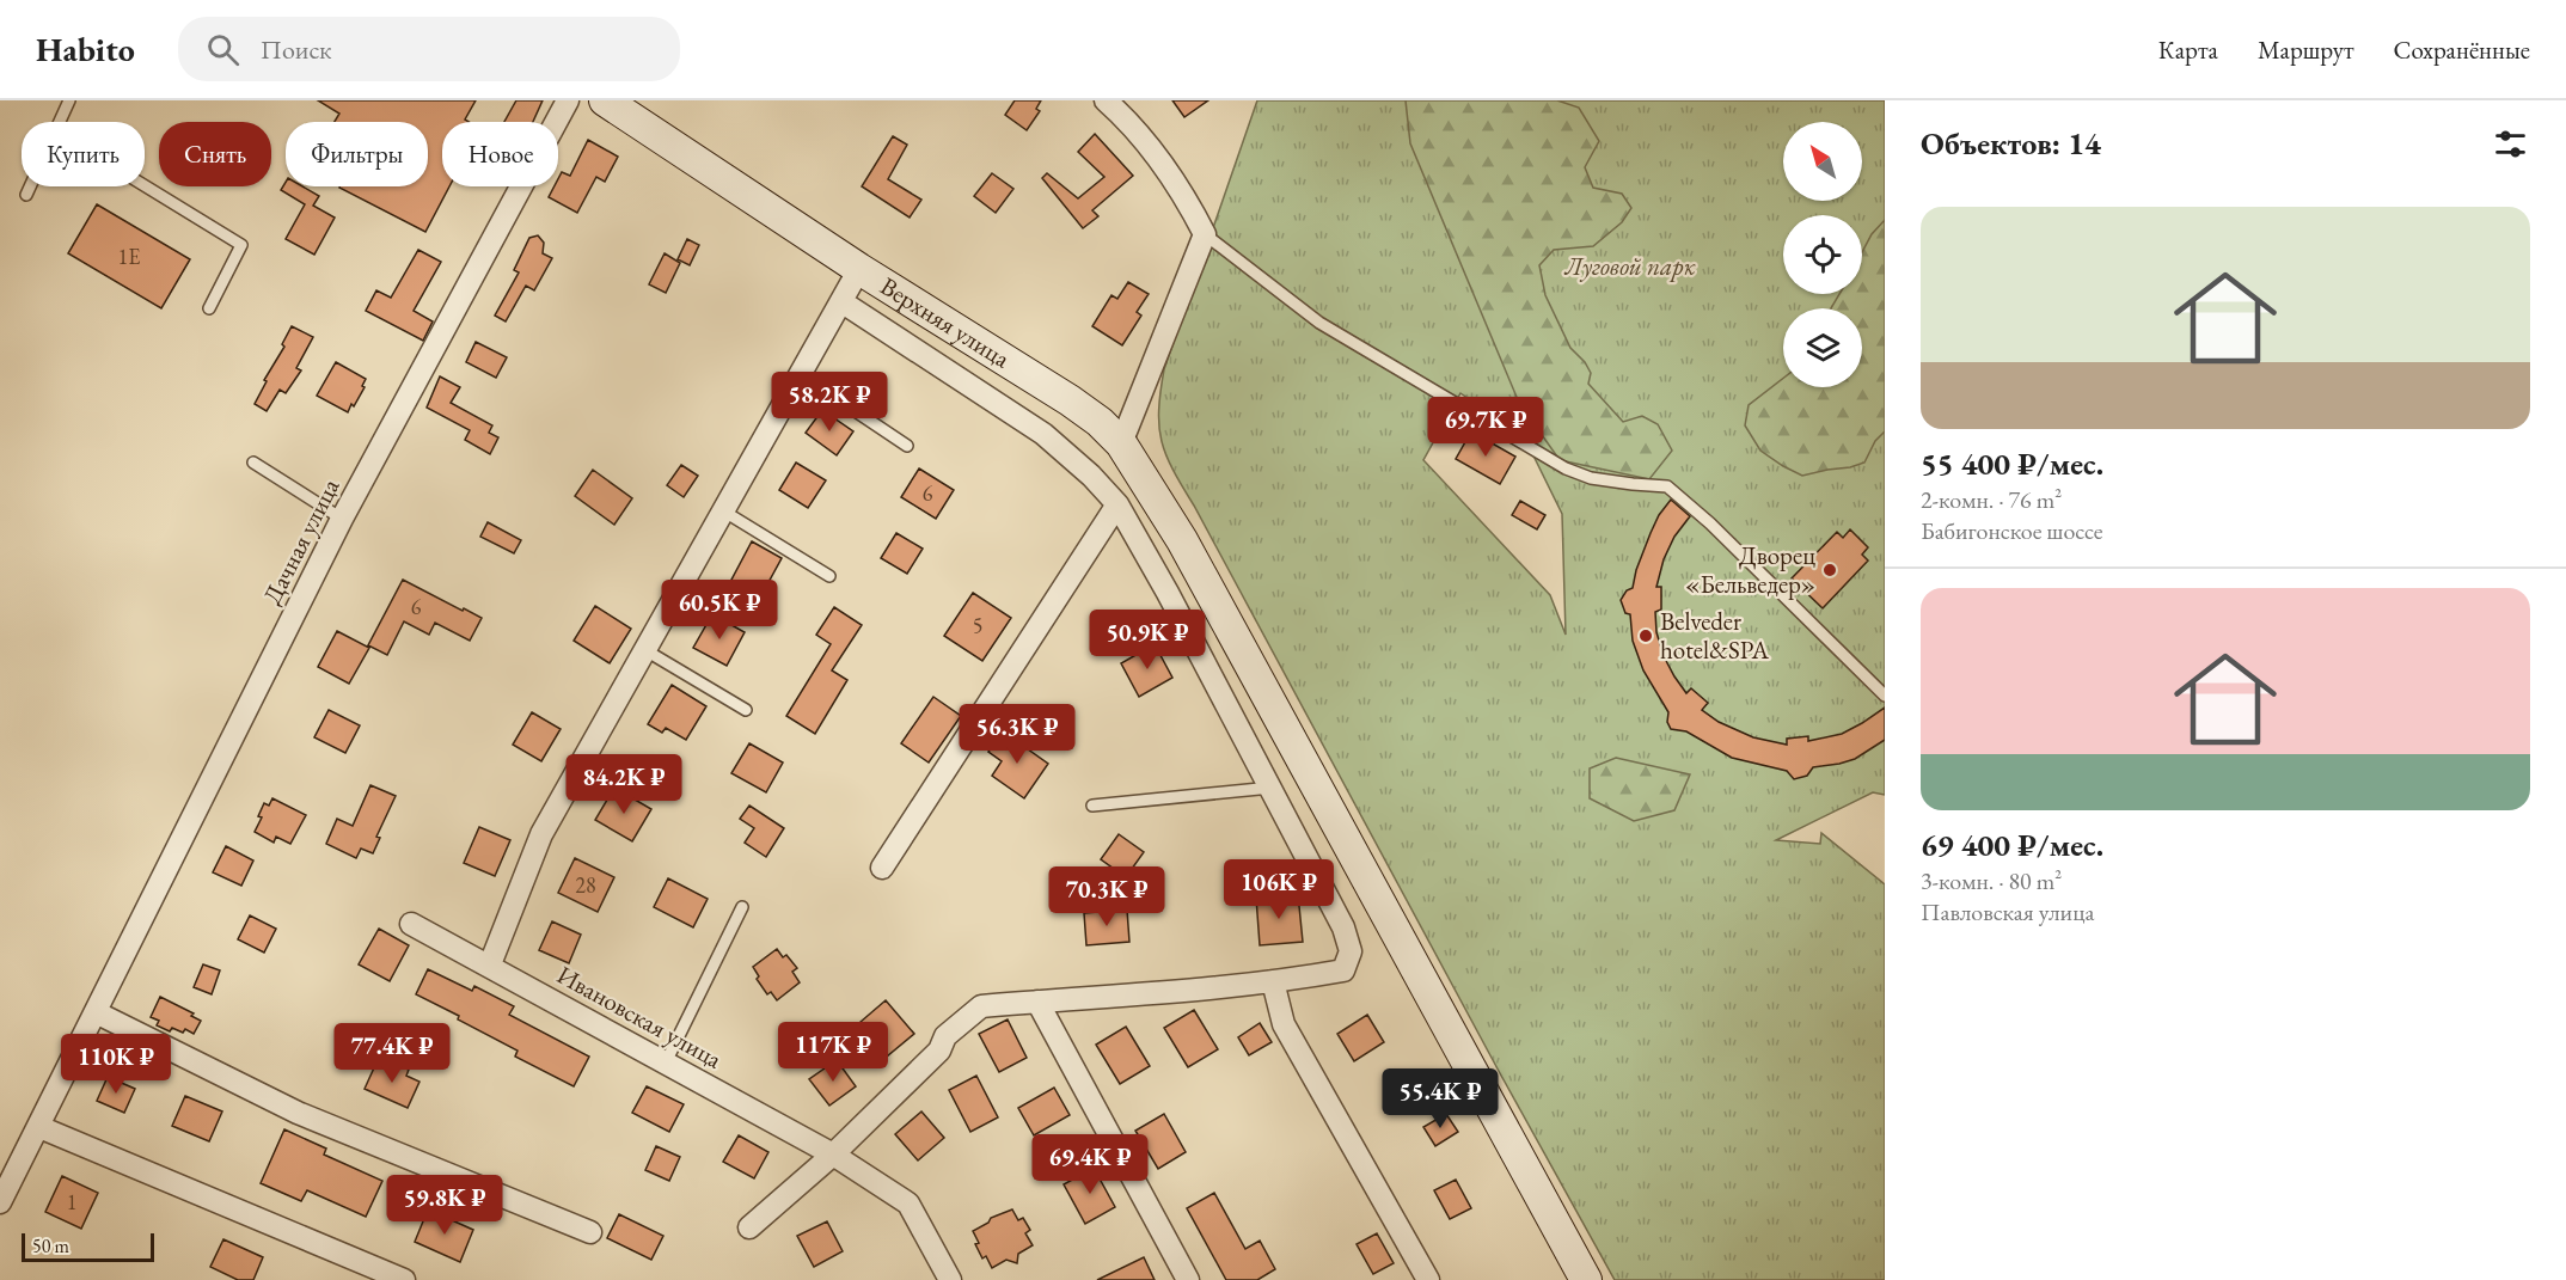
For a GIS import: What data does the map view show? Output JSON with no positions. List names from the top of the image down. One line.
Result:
{"streets":{"street":["Верхняя улица","Дачная улица","Ивановская улица"]},"parks":["Луговой парк"],"places":["Дворец «Бельведер»","Belveder hotel&SPA"],"house_numbers":["1Е","6","6","5","28","1"],"scale_bar":"50 m","north":"top left","page":{"header":"Habito","search":"Поиск","nav":["Карта","Маршрут","Сохранённые"],"heading":"Объектов: 14","chip":["Купить","Снять","Фильтры","Новое"],"list":[{"name":"55 400 ₽/мес.","note":"2-комн. · 76 m² · Бабигонское шоссе"},{"name":"69 400 ₽/мес.","note":"3-комн. · 80 m² · Павловская улица"}],"price":["58.2K ₽","69.7K ₽","60.5K ₽","50.9K ₽","56.3K ₽","84.2K ₽","106K ₽","70.3K ₽","117K ₽","77.4K ₽","110K ₽","55.4K ₽","69.4K ₽","59.8K ₽"],"scale":"50 m"}}
